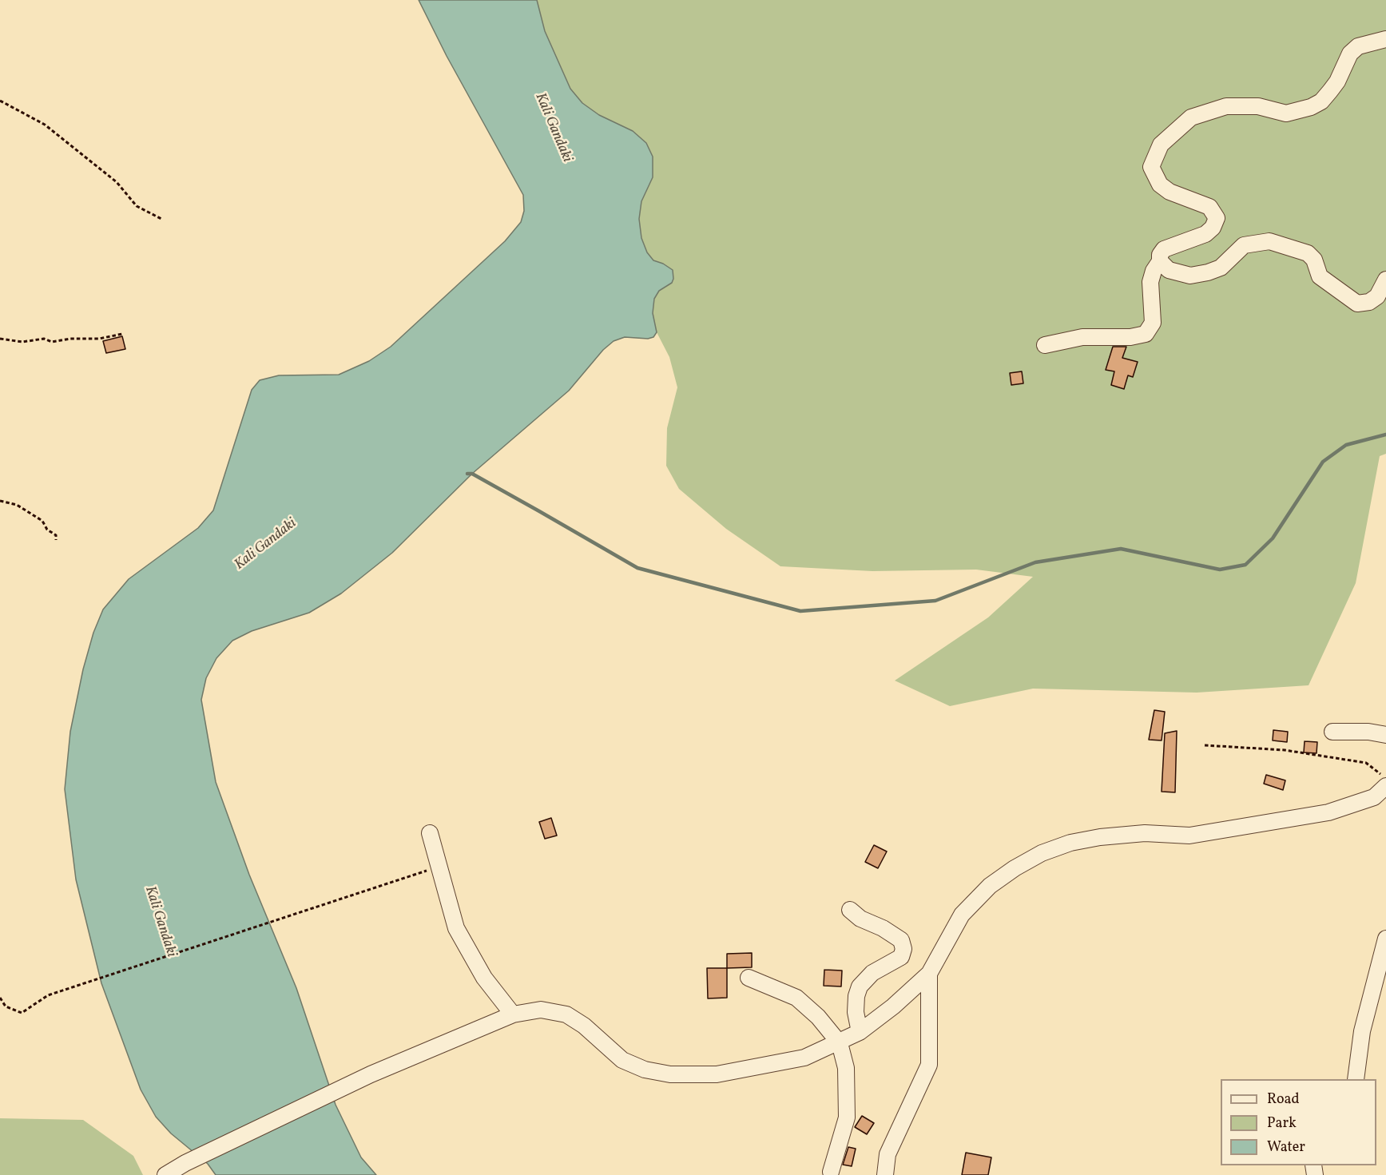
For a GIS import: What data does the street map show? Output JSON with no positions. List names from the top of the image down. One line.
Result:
{"water":["Kali Gandaki"],"legend":["Road","Park","Water"]}
